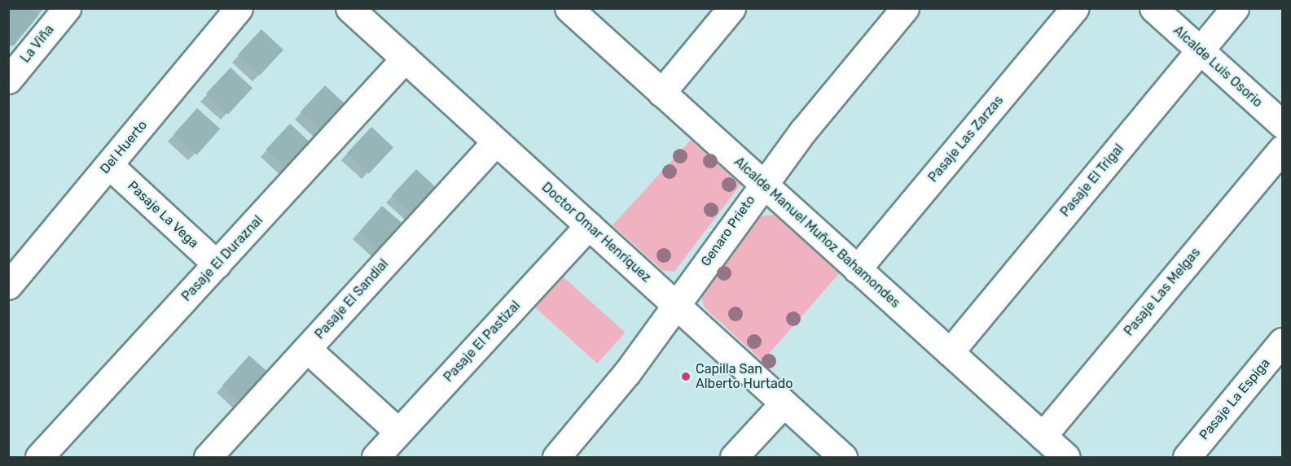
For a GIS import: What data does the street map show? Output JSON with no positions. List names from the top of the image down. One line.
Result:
{"streets":{"street":["La Viña","Alcalde Luis Osorio","Pasaje Las Zarzas","Del Huerto","Pasaje El Trigal","Pasaje La Vega","Genaro Prieto","Doctor Omar Henríquez","Alcalde Manuel Muñoz Bahamondes","Pasaje El Duraznal","Pasaje Las Melgas","Pasaje El Sandial","Pasaje El Pastizal","Pasaje La Espiga"]},"crossings":[["Alcalde Luis Osorio","Pasaje El Trigal"],["Pasaje Las Zarzas","Alcalde Manuel Muñoz Bahamondes"],["Del Huerto","Pasaje La Vega"],["Pasaje El Trigal","Alcalde Manuel Muñoz Bahamondes"],["Pasaje La Vega","Pasaje El Duraznal"],["Genaro Prieto","Doctor Omar Henríquez"],["Genaro Prieto","Alcalde Manuel Muñoz Bahamondes"],["Doctor Omar Henríquez","Pasaje El Duraznal"],["Doctor Omar Henríquez","Pasaje El Sandial"],["Doctor Omar Henríquez","Pasaje El Pastizal"],["Alcalde Manuel Muñoz Bahamondes","Pasaje Las Melgas"]],"places":["Capilla San Alberto Hurtado"]}
